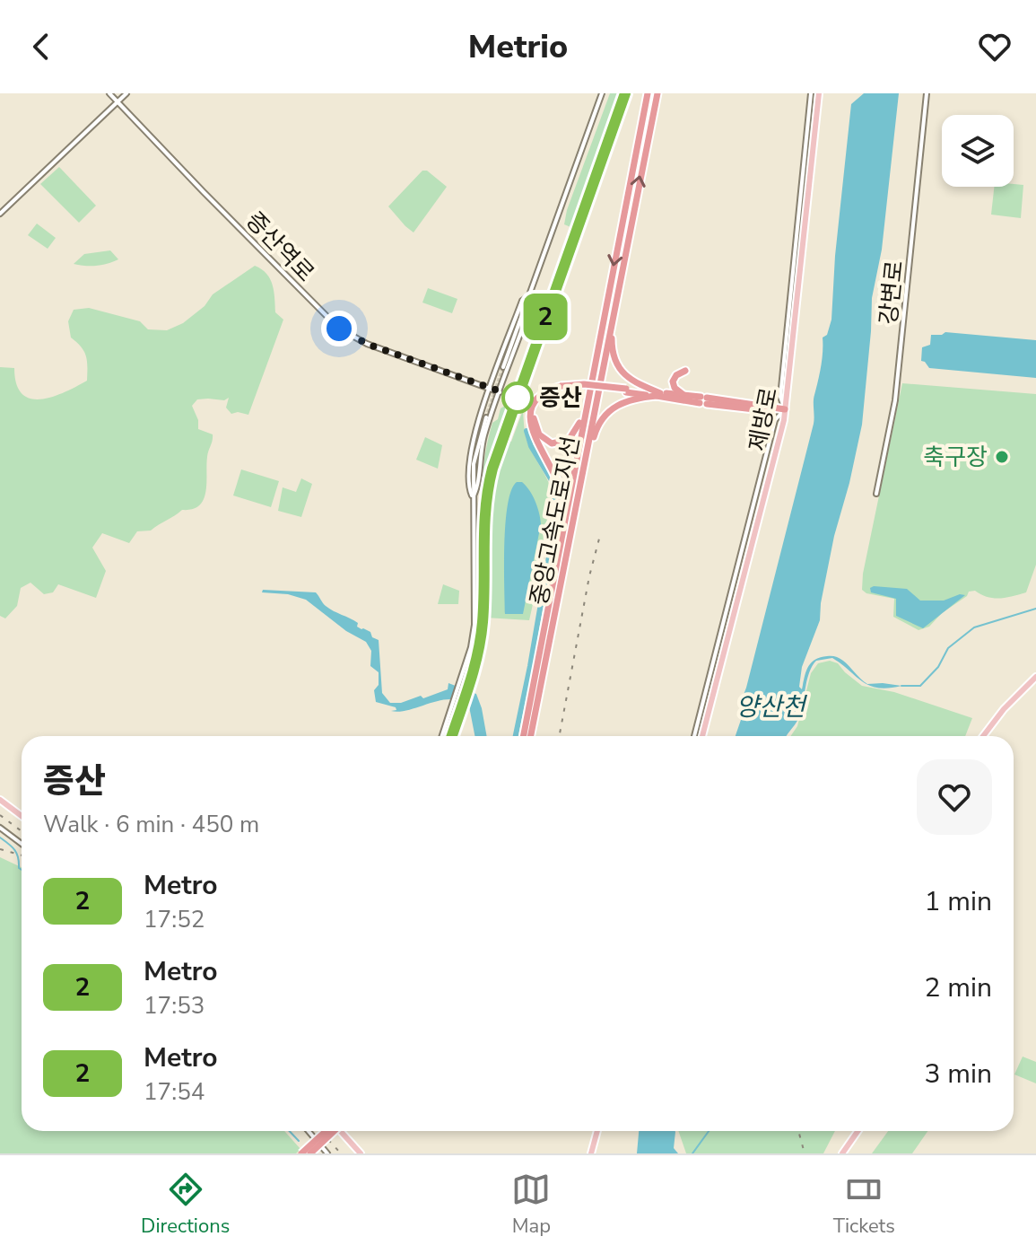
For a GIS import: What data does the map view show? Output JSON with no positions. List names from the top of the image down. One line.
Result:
{"streets":{"highway":["중앙고속도로지선"],"main road":["제방로"],"street":["증산역로","강변로"]},"water":["양산천"],"places":["증산","축구장"],"lines":["metro line 2"],"page":{"header":"Metrio","on_map":"2","heading":["증산","Walk · 6 min · 450 m"],"list":[{"mark":"2","name":"Metro","note":"17:52","value":"1 min"},{"mark":"2","name":"Metro","note":"17:53","value":"2 min"},{"mark":"2","name":"Metro","note":"17:54","value":"3 min"}],"tabs":["Directions","Map","Tickets"]}}
